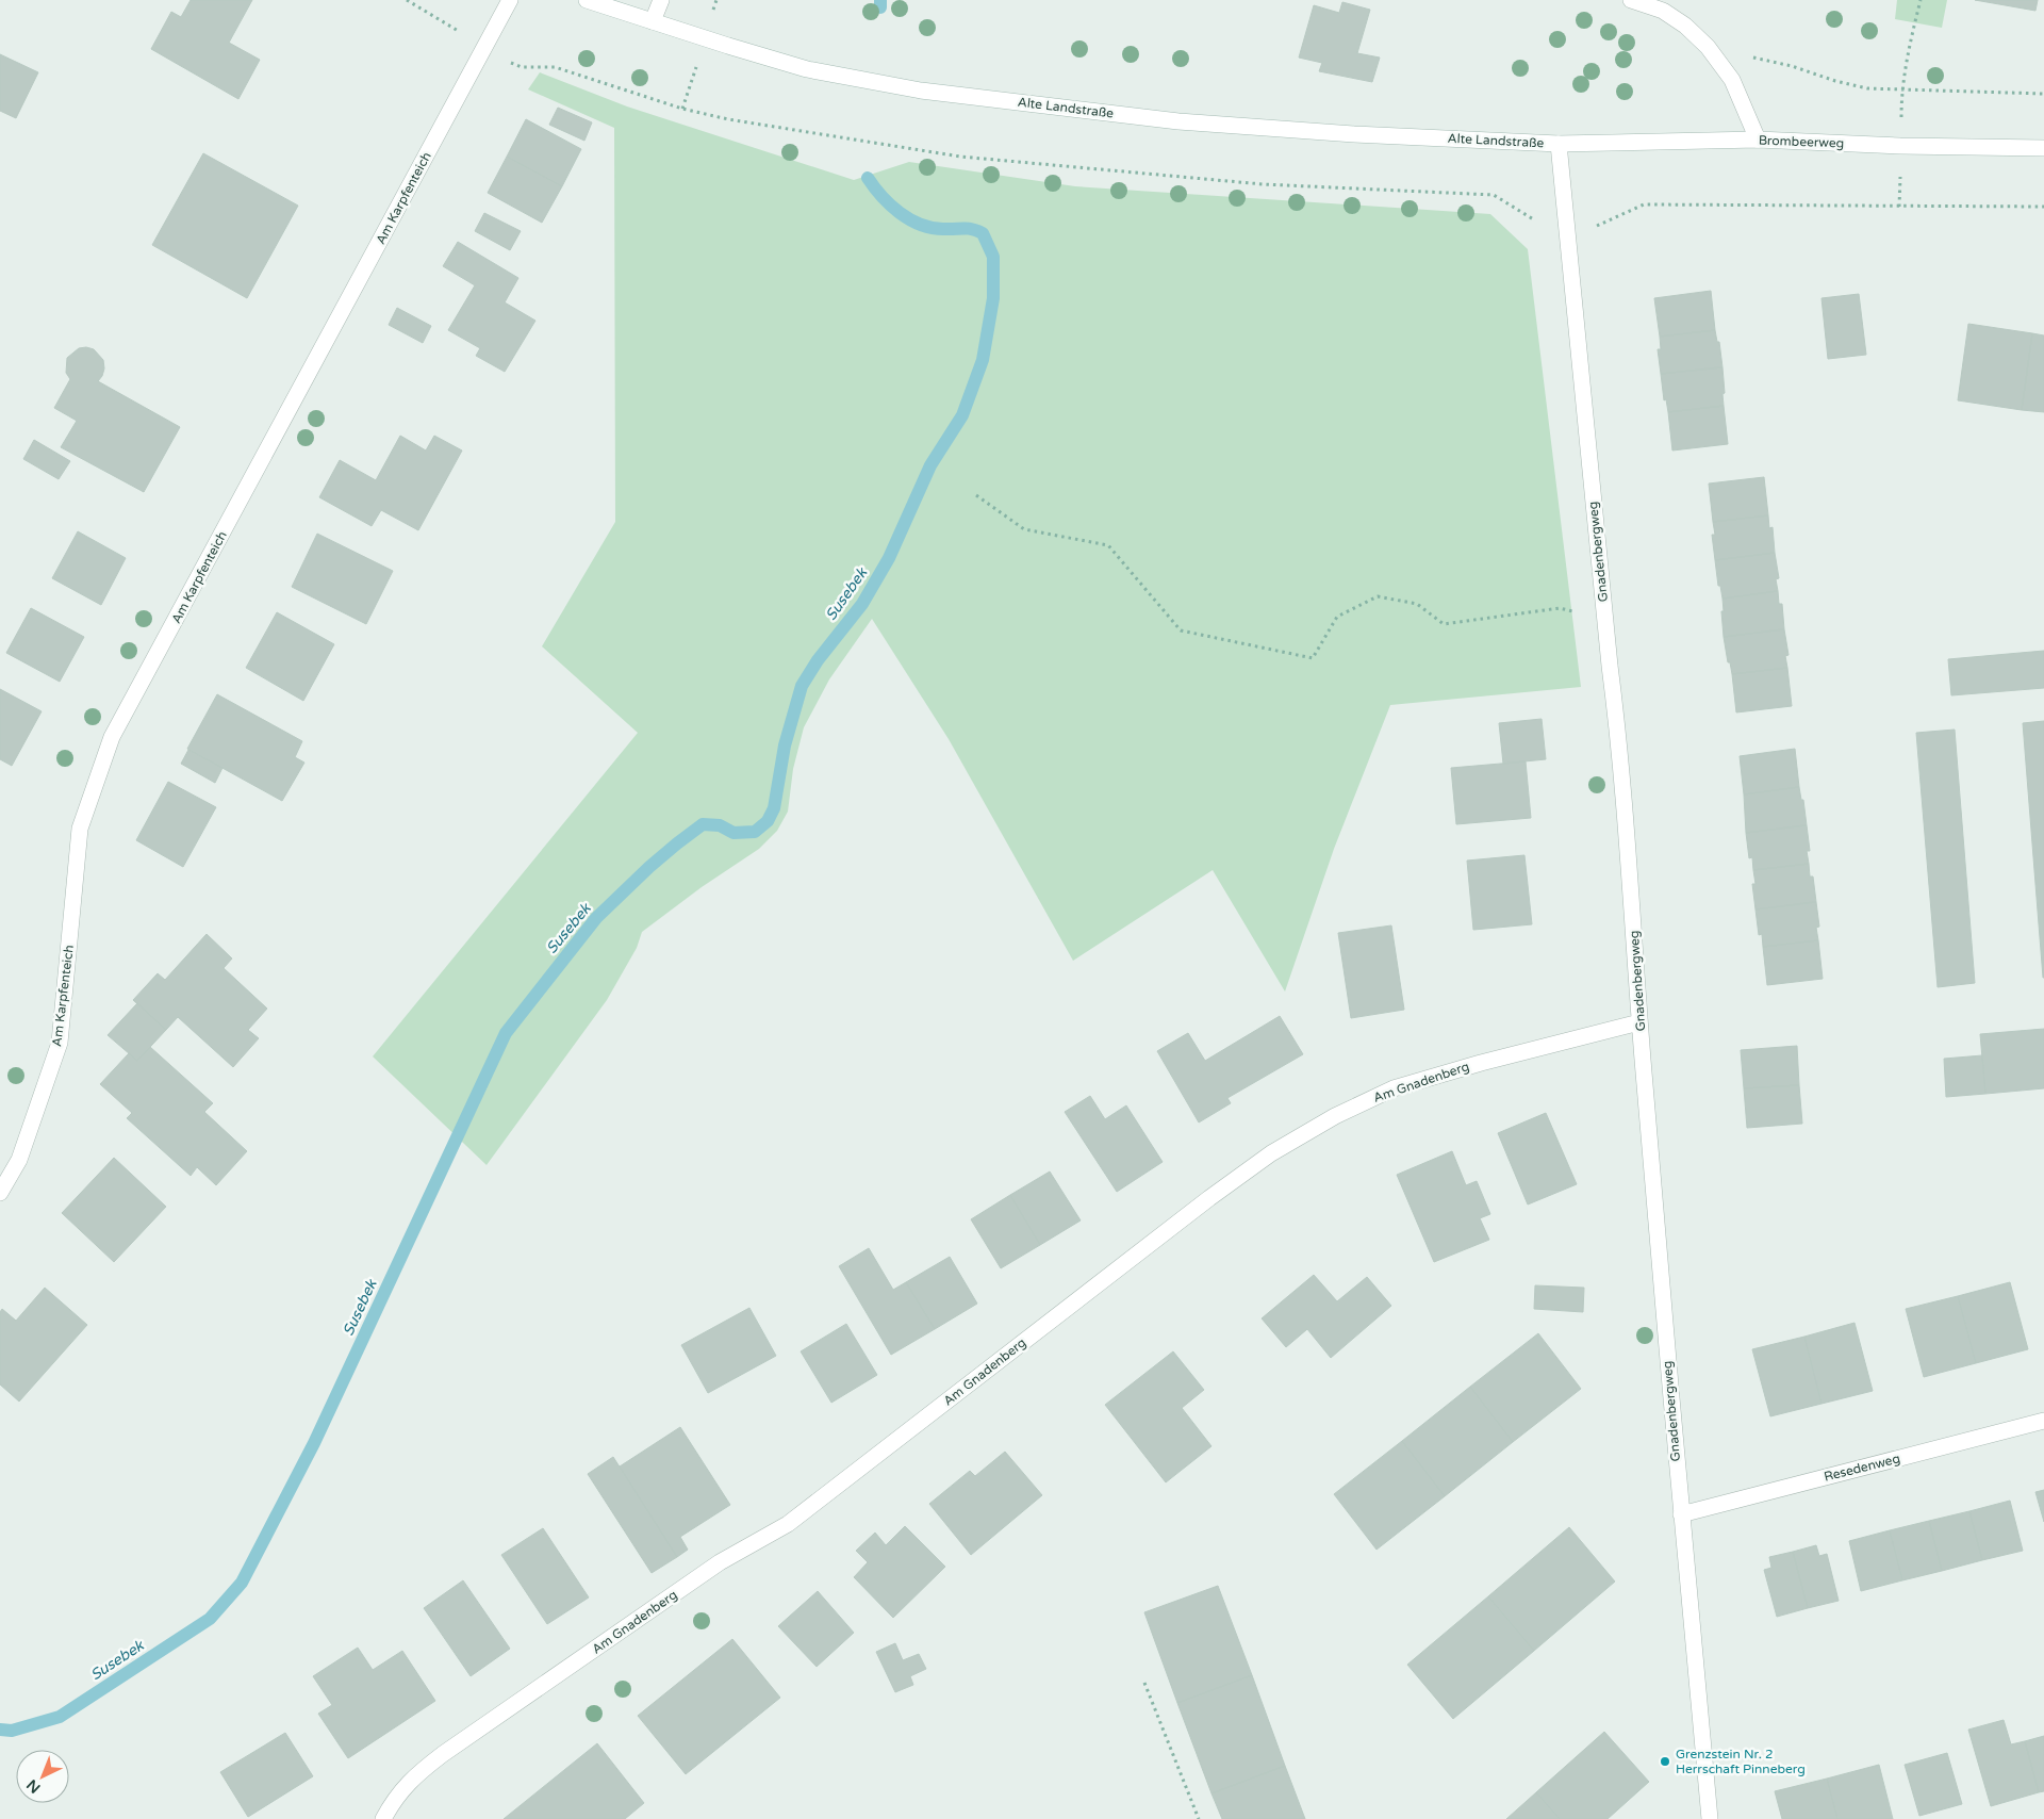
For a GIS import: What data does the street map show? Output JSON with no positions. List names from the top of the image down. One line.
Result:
{"streets":{"street":["Alte Landstraße","Brombeerweg","Am Karpfenteich","Gnadenbergweg","Am Gnadenberg","Resedenweg"]},"crossings":[["Alte Landstraße","Brombeerweg"],["Alte Landstraße","Gnadenbergweg"],["Brombeerweg","Gnadenbergweg"],["Gnadenbergweg","Am Gnadenberg"],["Gnadenbergweg","Resedenweg"]],"water":["Susebek"],"places":["Grenzstein Nr. 2 Herrschaft Pinneberg"],"north":"bottom left"}
